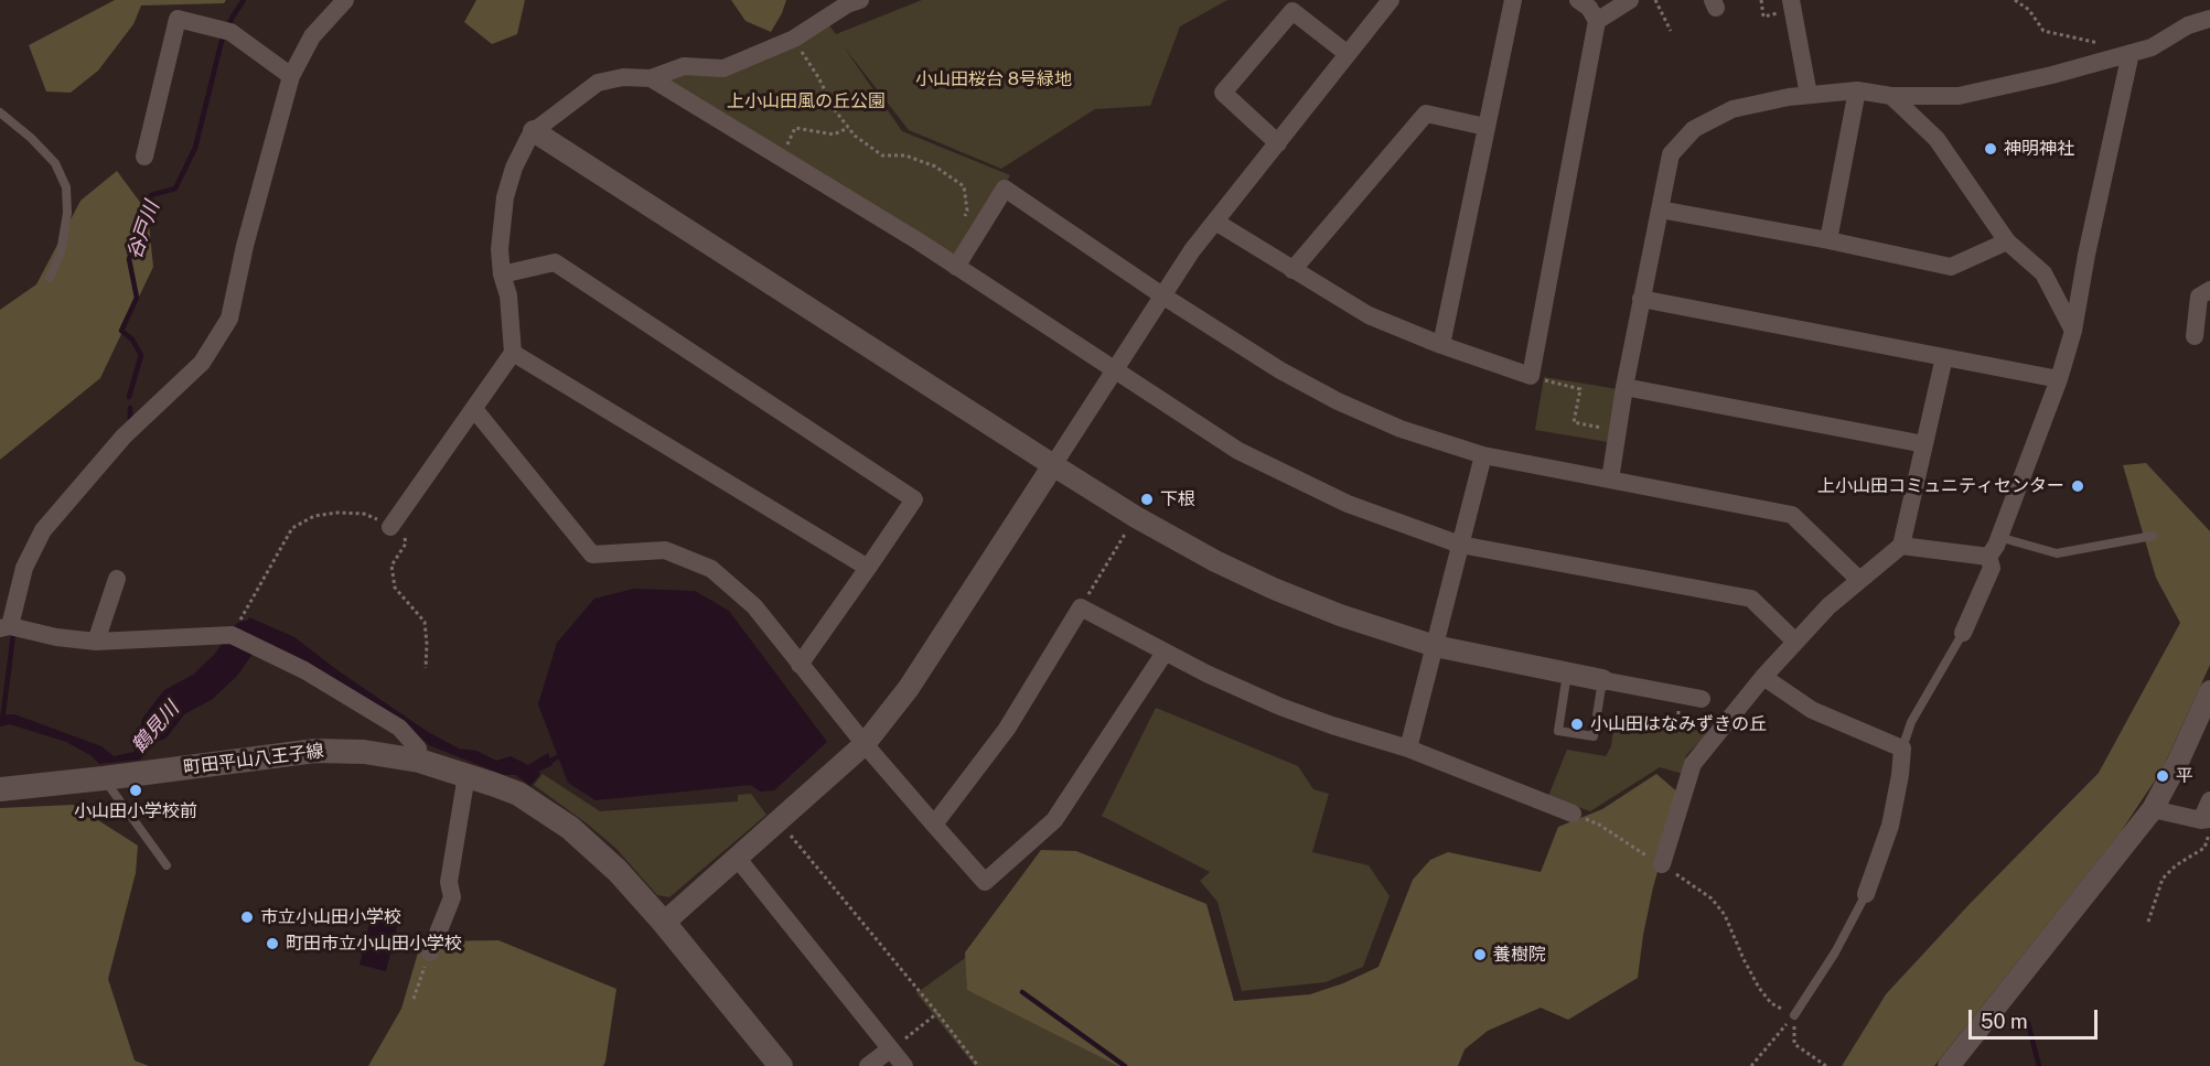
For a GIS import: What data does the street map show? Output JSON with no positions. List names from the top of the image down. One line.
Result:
{"streets":{"main road":["町田平山八王子線"]},"water":["谷戸川","鶴見川"],"parks":["小山田桜台 8号緑地","上小山田風の丘公園"],"places":["神明神社","上小山田コミュニティセンター","下根","小山田はなみずきの丘","平","小山田小学校前","市立小山田小学校","町田市立小山田小学校","養樹院"],"scale_bar":"50 m"}
